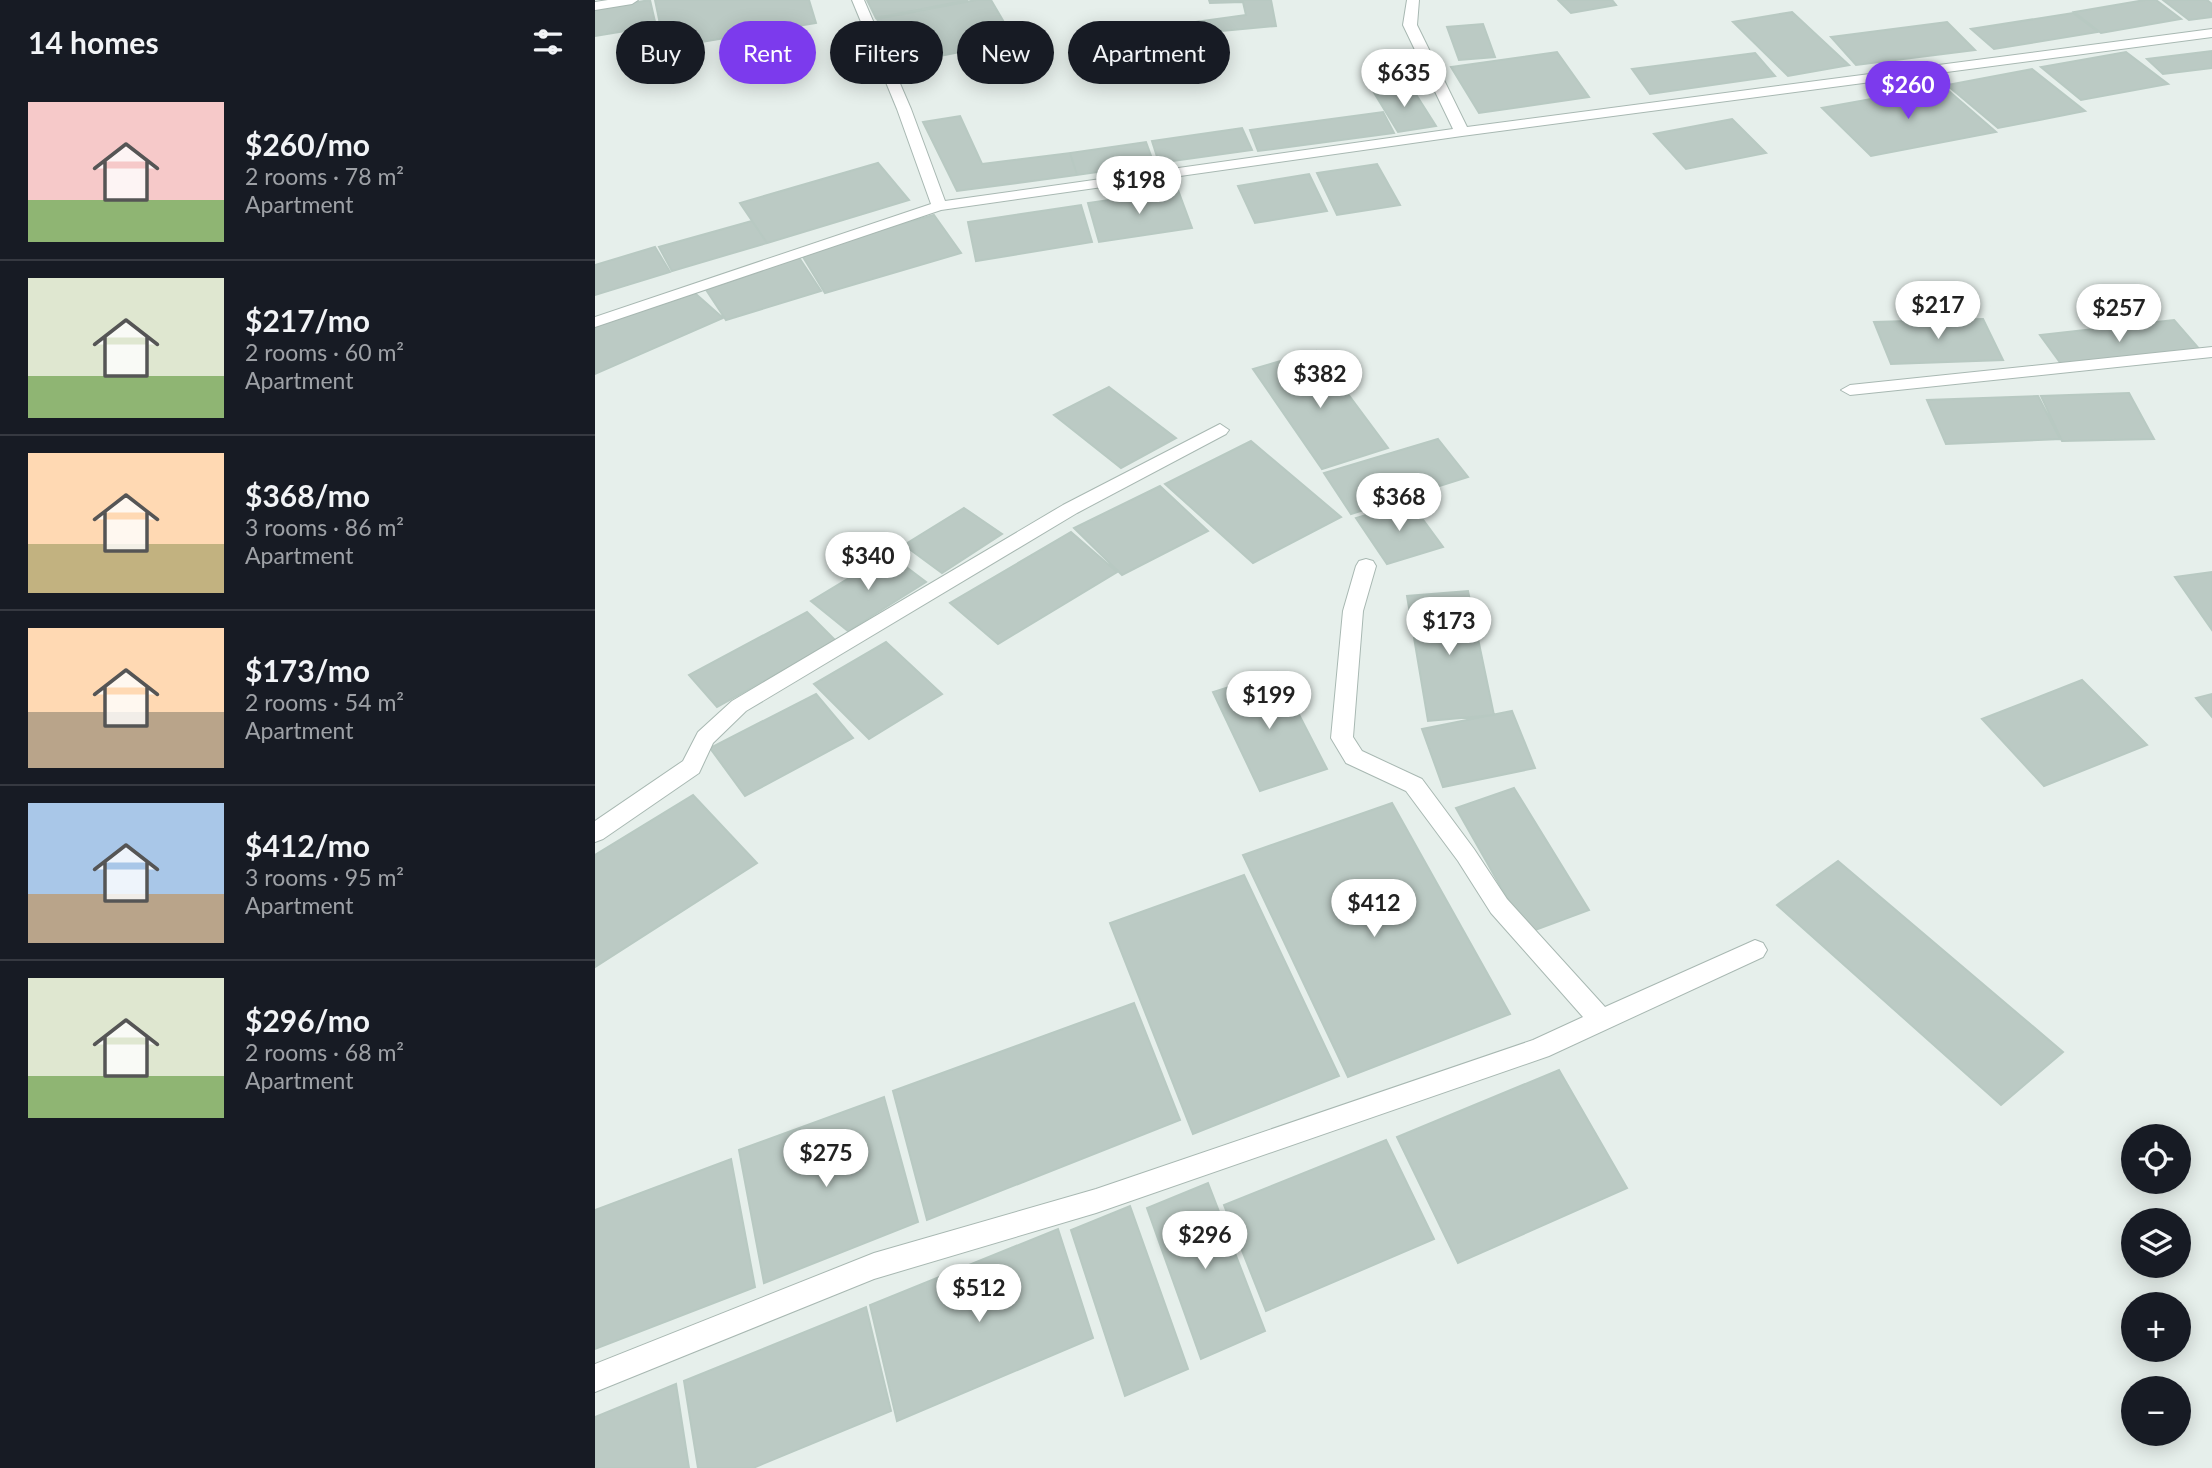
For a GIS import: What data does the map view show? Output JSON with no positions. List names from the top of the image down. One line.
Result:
{"page":{"heading":"14 homes","chip":["Buy","Rent","Filters","New","Apartment"],"price":["$635","$260","$198","$217","$257","$382","$368","$340","$173","$199","$412","$275","$296","$512"],"list":[{"name":"$260/mo","note":"2 rooms · 78 m² · Apartment"},{"name":"$217/mo","note":"2 rooms · 60 m² · Apartment"},{"name":"$368/mo","note":"3 rooms · 86 m² · Apartment"},{"name":"$173/mo","note":"2 rooms · 54 m² · Apartment"},{"name":"$412/mo","note":"3 rooms · 95 m² · Apartment"},{"name":"$296/mo","note":"2 rooms · 68 m² · Apartment"}],"map_buttons":["+","−"]}}
